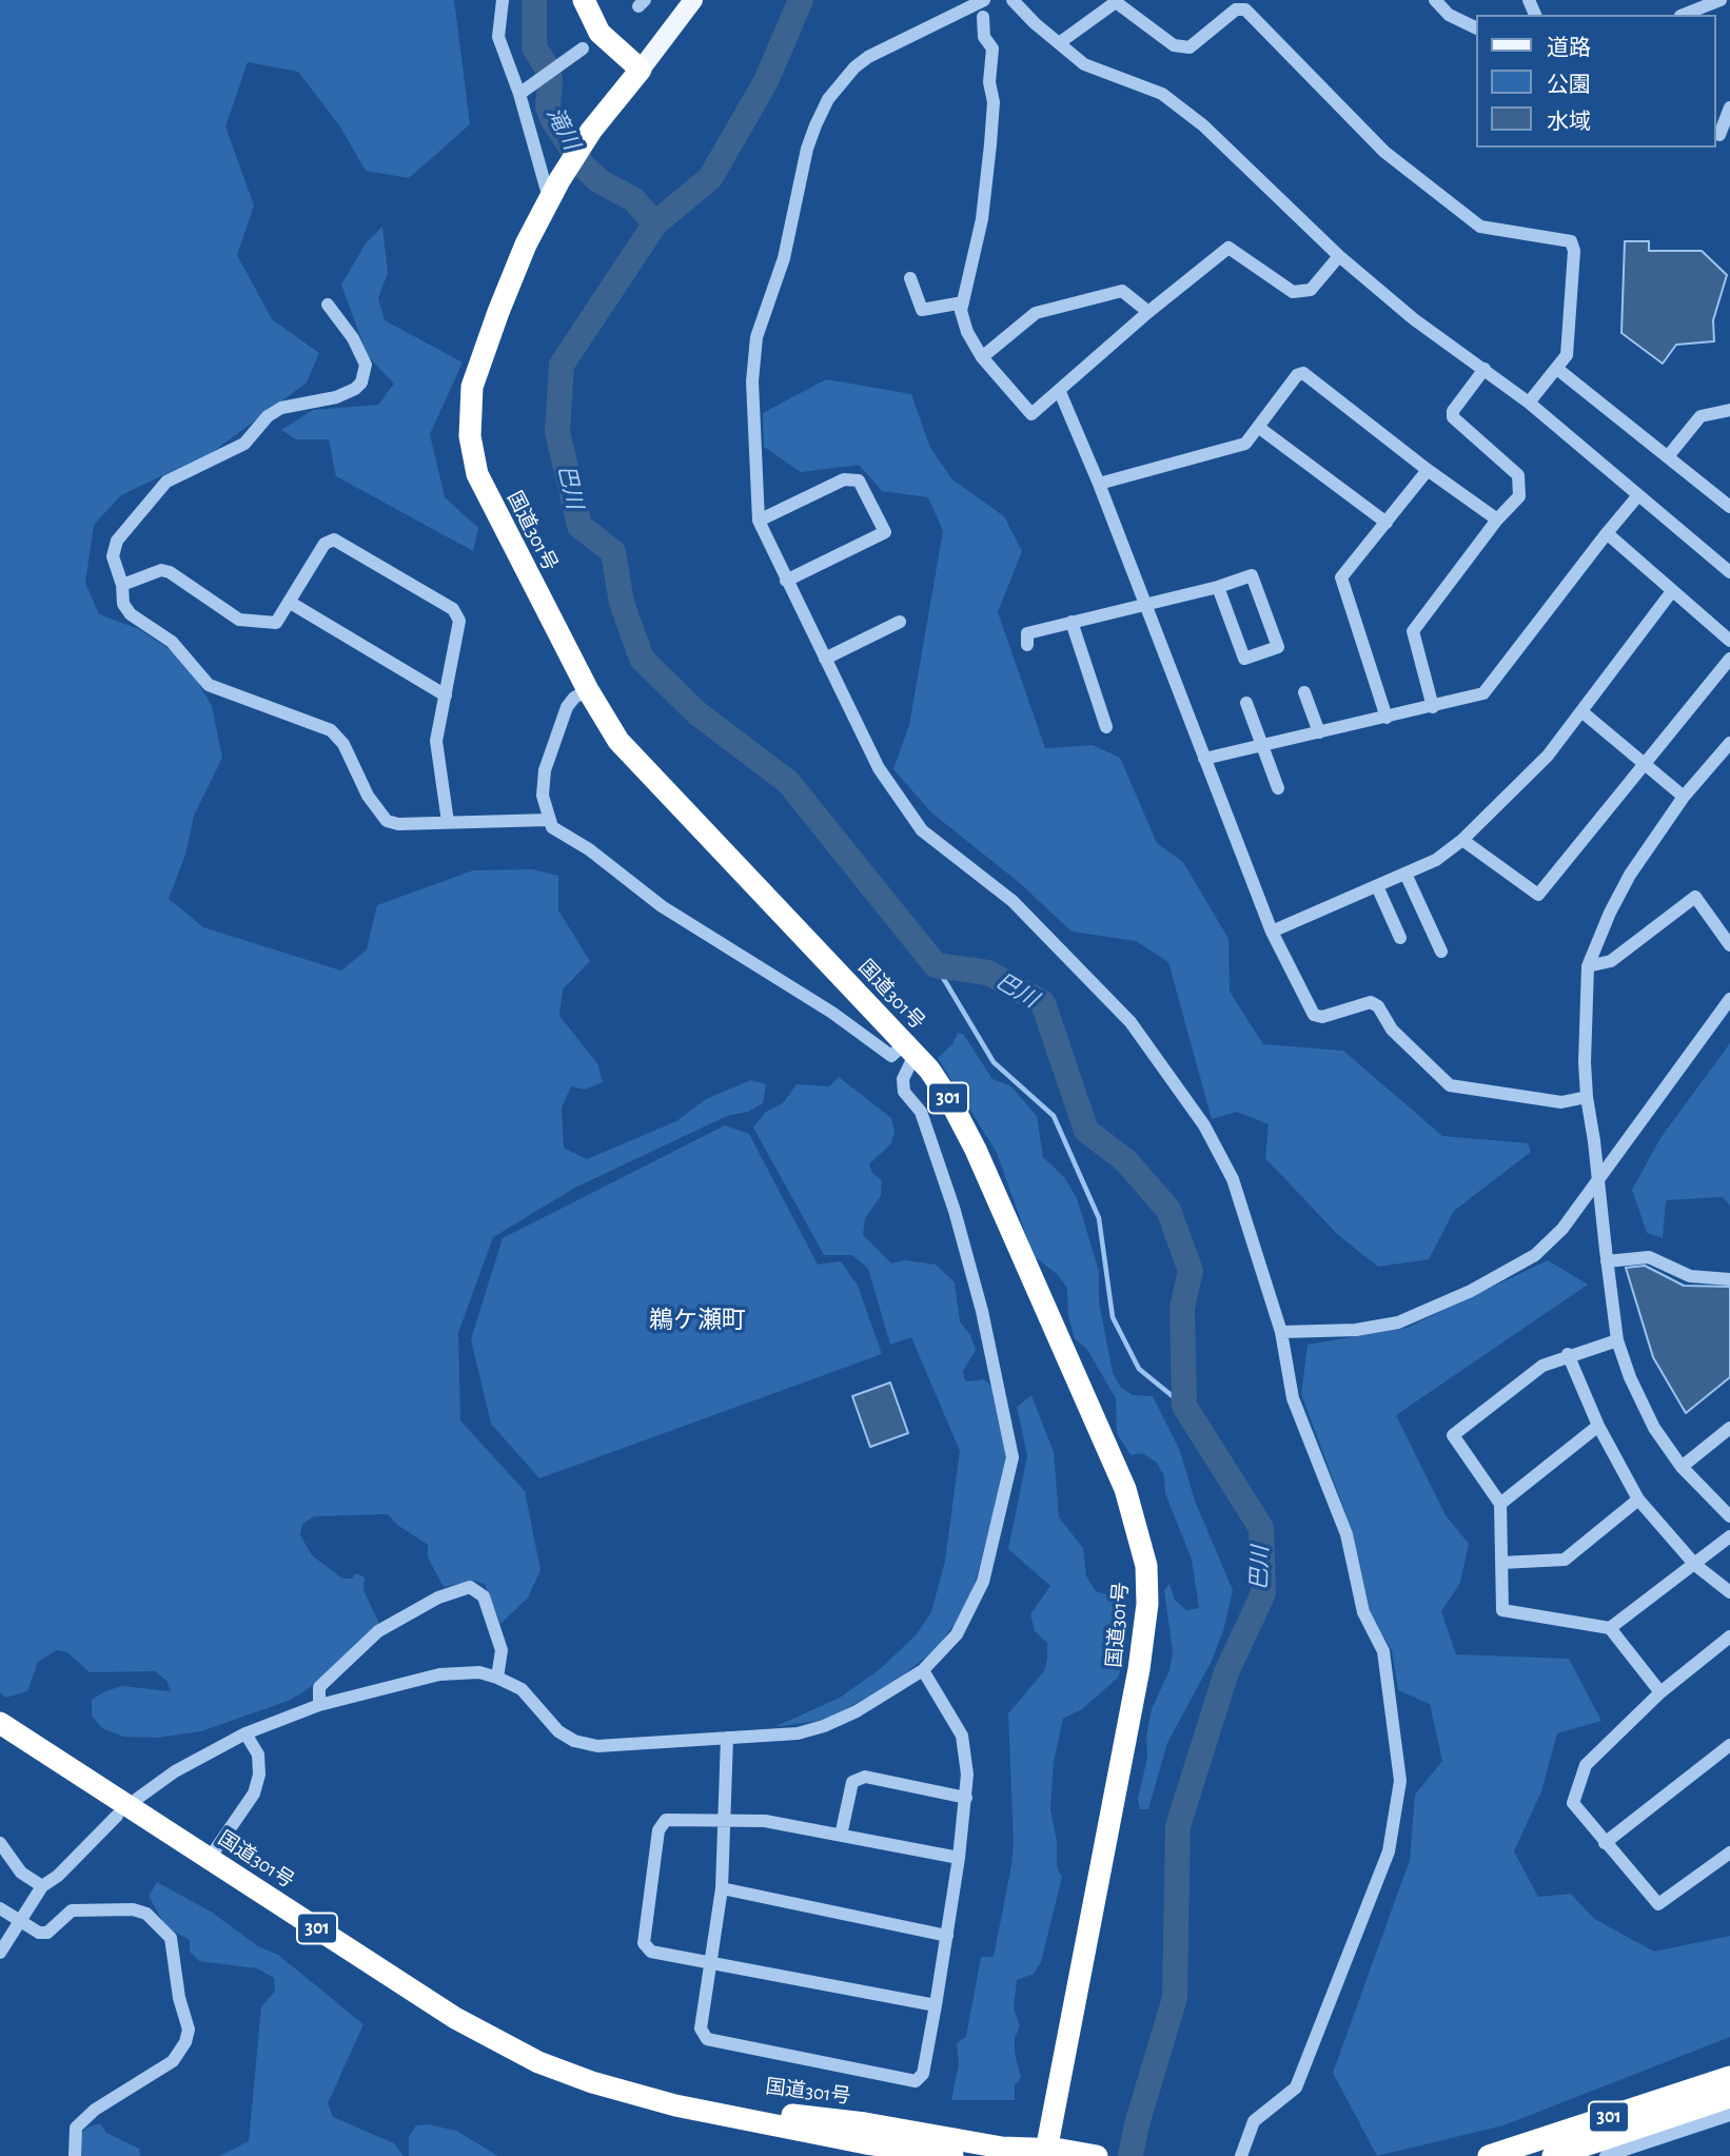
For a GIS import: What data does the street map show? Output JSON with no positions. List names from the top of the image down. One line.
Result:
{"streets":{"highway":["国道301号","301"]},"districts":["鵜ケ瀬町"],"water":["滝川","巴川"],"legend":["道路","公園","水域"]}
